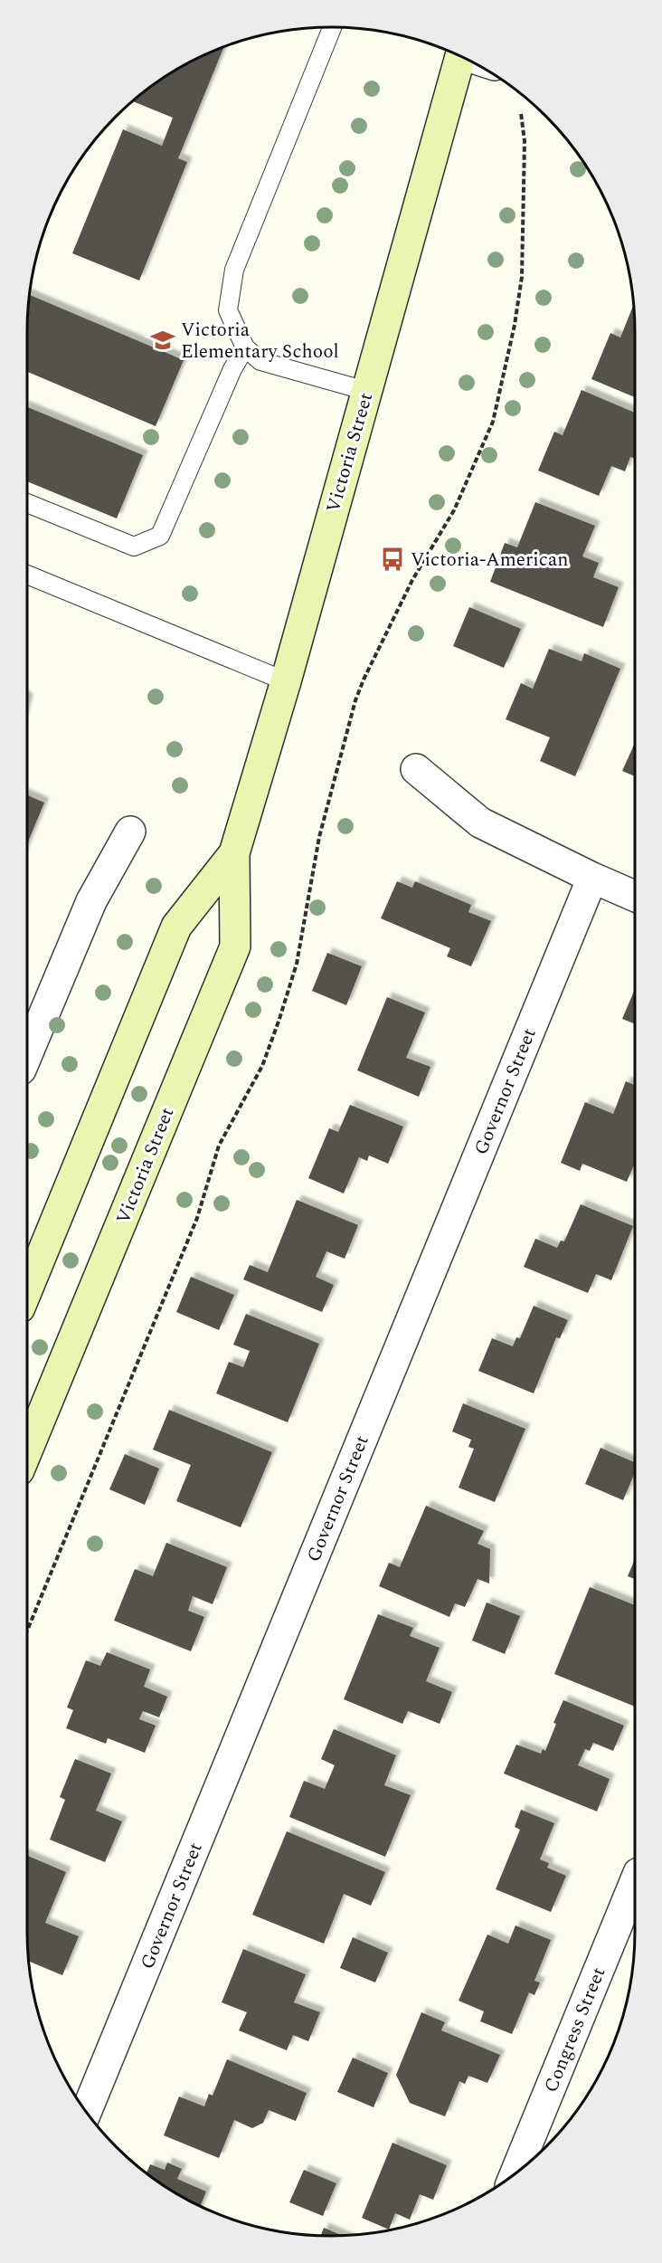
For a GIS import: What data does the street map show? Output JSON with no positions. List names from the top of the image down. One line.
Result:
{"streets":{"main road":["Victoria Street"],"street":["Governor Street","Congress Street"]},"places":{"school or university":["Victoria Elementary School"],"bus stop":["Victoria-American"]}}
